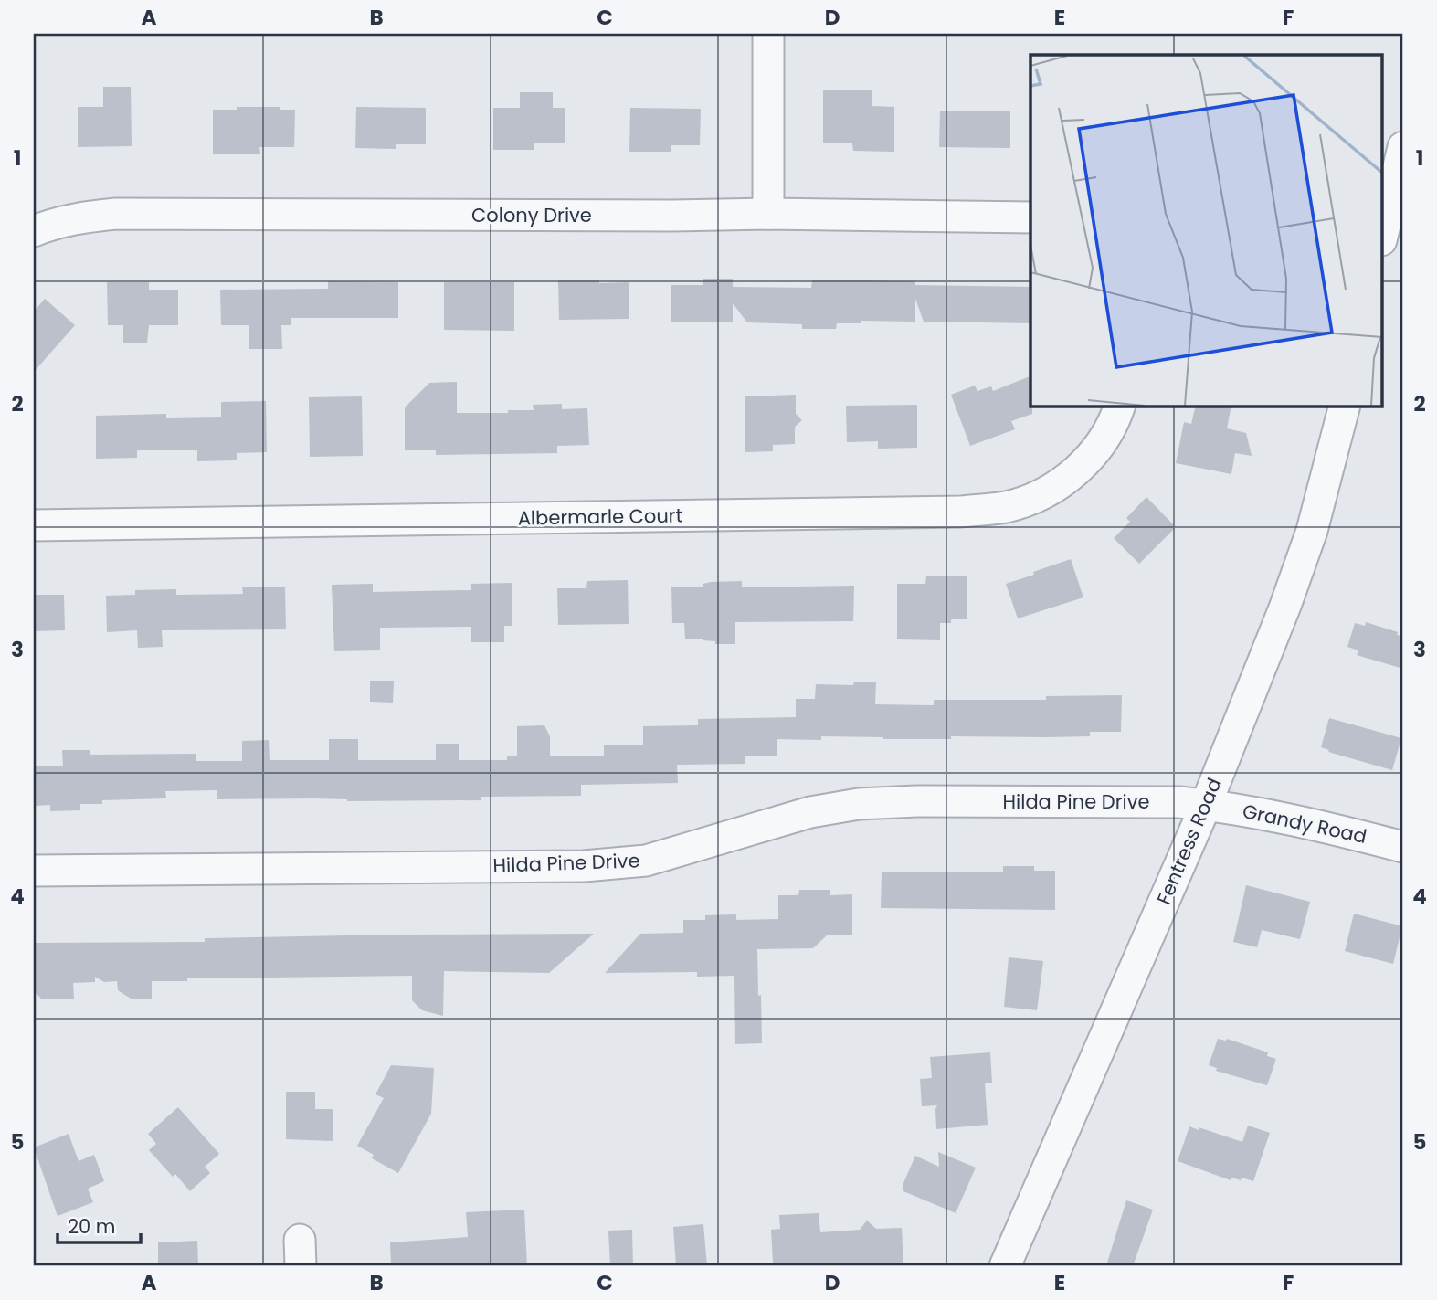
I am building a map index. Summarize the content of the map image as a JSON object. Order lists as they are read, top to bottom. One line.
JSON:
{"streets":{"street":["Colony Drive","Albermarle Court","Hilda Pine Drive","Grandy Road","Fentress Road"]},"crossings":[["Hilda Pine Drive","Grandy Road"],["Hilda Pine Drive","Fentress Road"],["Grandy Road","Fentress Road"]],"scale_bar":"20 m","grid":{"columns":["A","B","C","D","E","F"],"rows":["1","2","3","4","5"]}}
